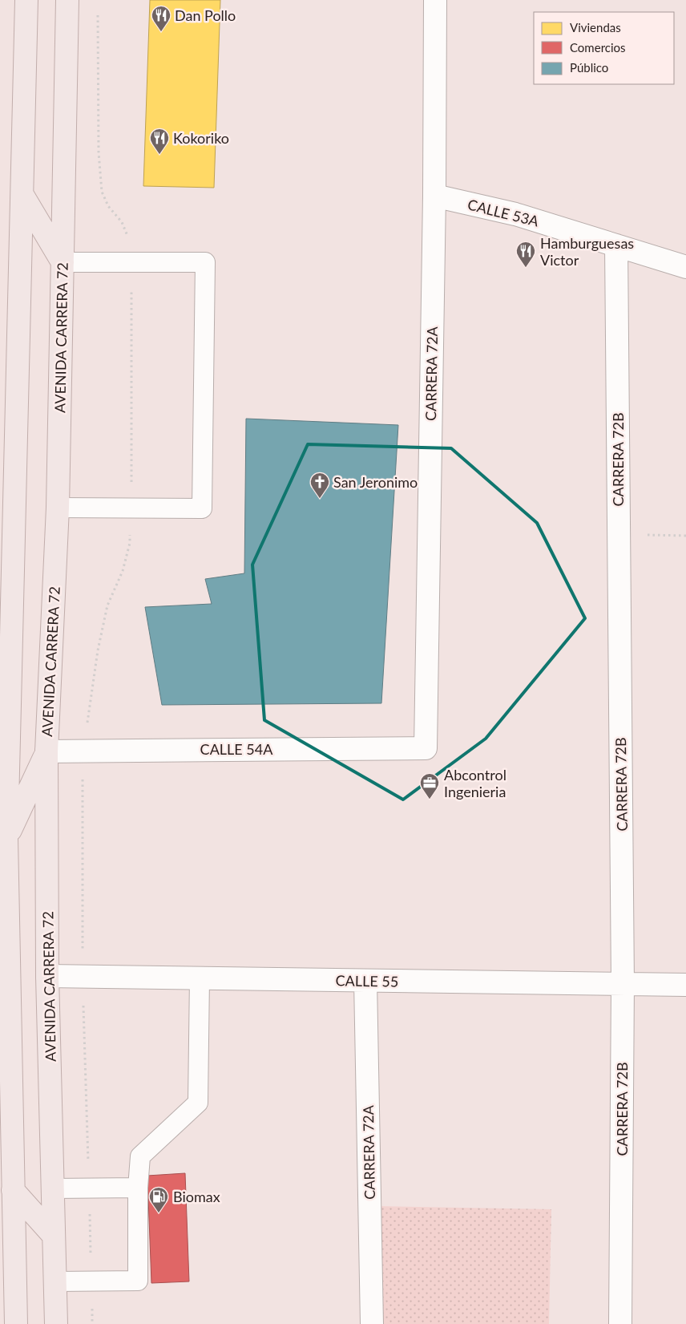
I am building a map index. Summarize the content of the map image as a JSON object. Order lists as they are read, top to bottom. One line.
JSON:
{"streets":{"highway":["AVENIDA CARRERA 72"],"street":["CALLE 53A","CARRERA 72A","CARRERA 72B","CALLE 54A","CALLE 55"]},"crossings":[["CALLE 53A","CARRERA 72A"],["CALLE 53A","CARRERA 72B"],["AVENIDA CARRERA 72","CALLE 54A"],["AVENIDA CARRERA 72","CALLE 55"],["CARRERA 72A","CALLE 54A"],["CARRERA 72A","CALLE 55"],["CARRERA 72B","CALLE 55"]],"places":{"restaurant":["Dan Pollo","Kokoriko","Hamburguesas Victor"],"church":["San Jeronimo"],"office":["Abcontrol Ingenieria"],"fuel station":["Biomax"]},"legend":["Viviendas","Comercios","Público"]}
